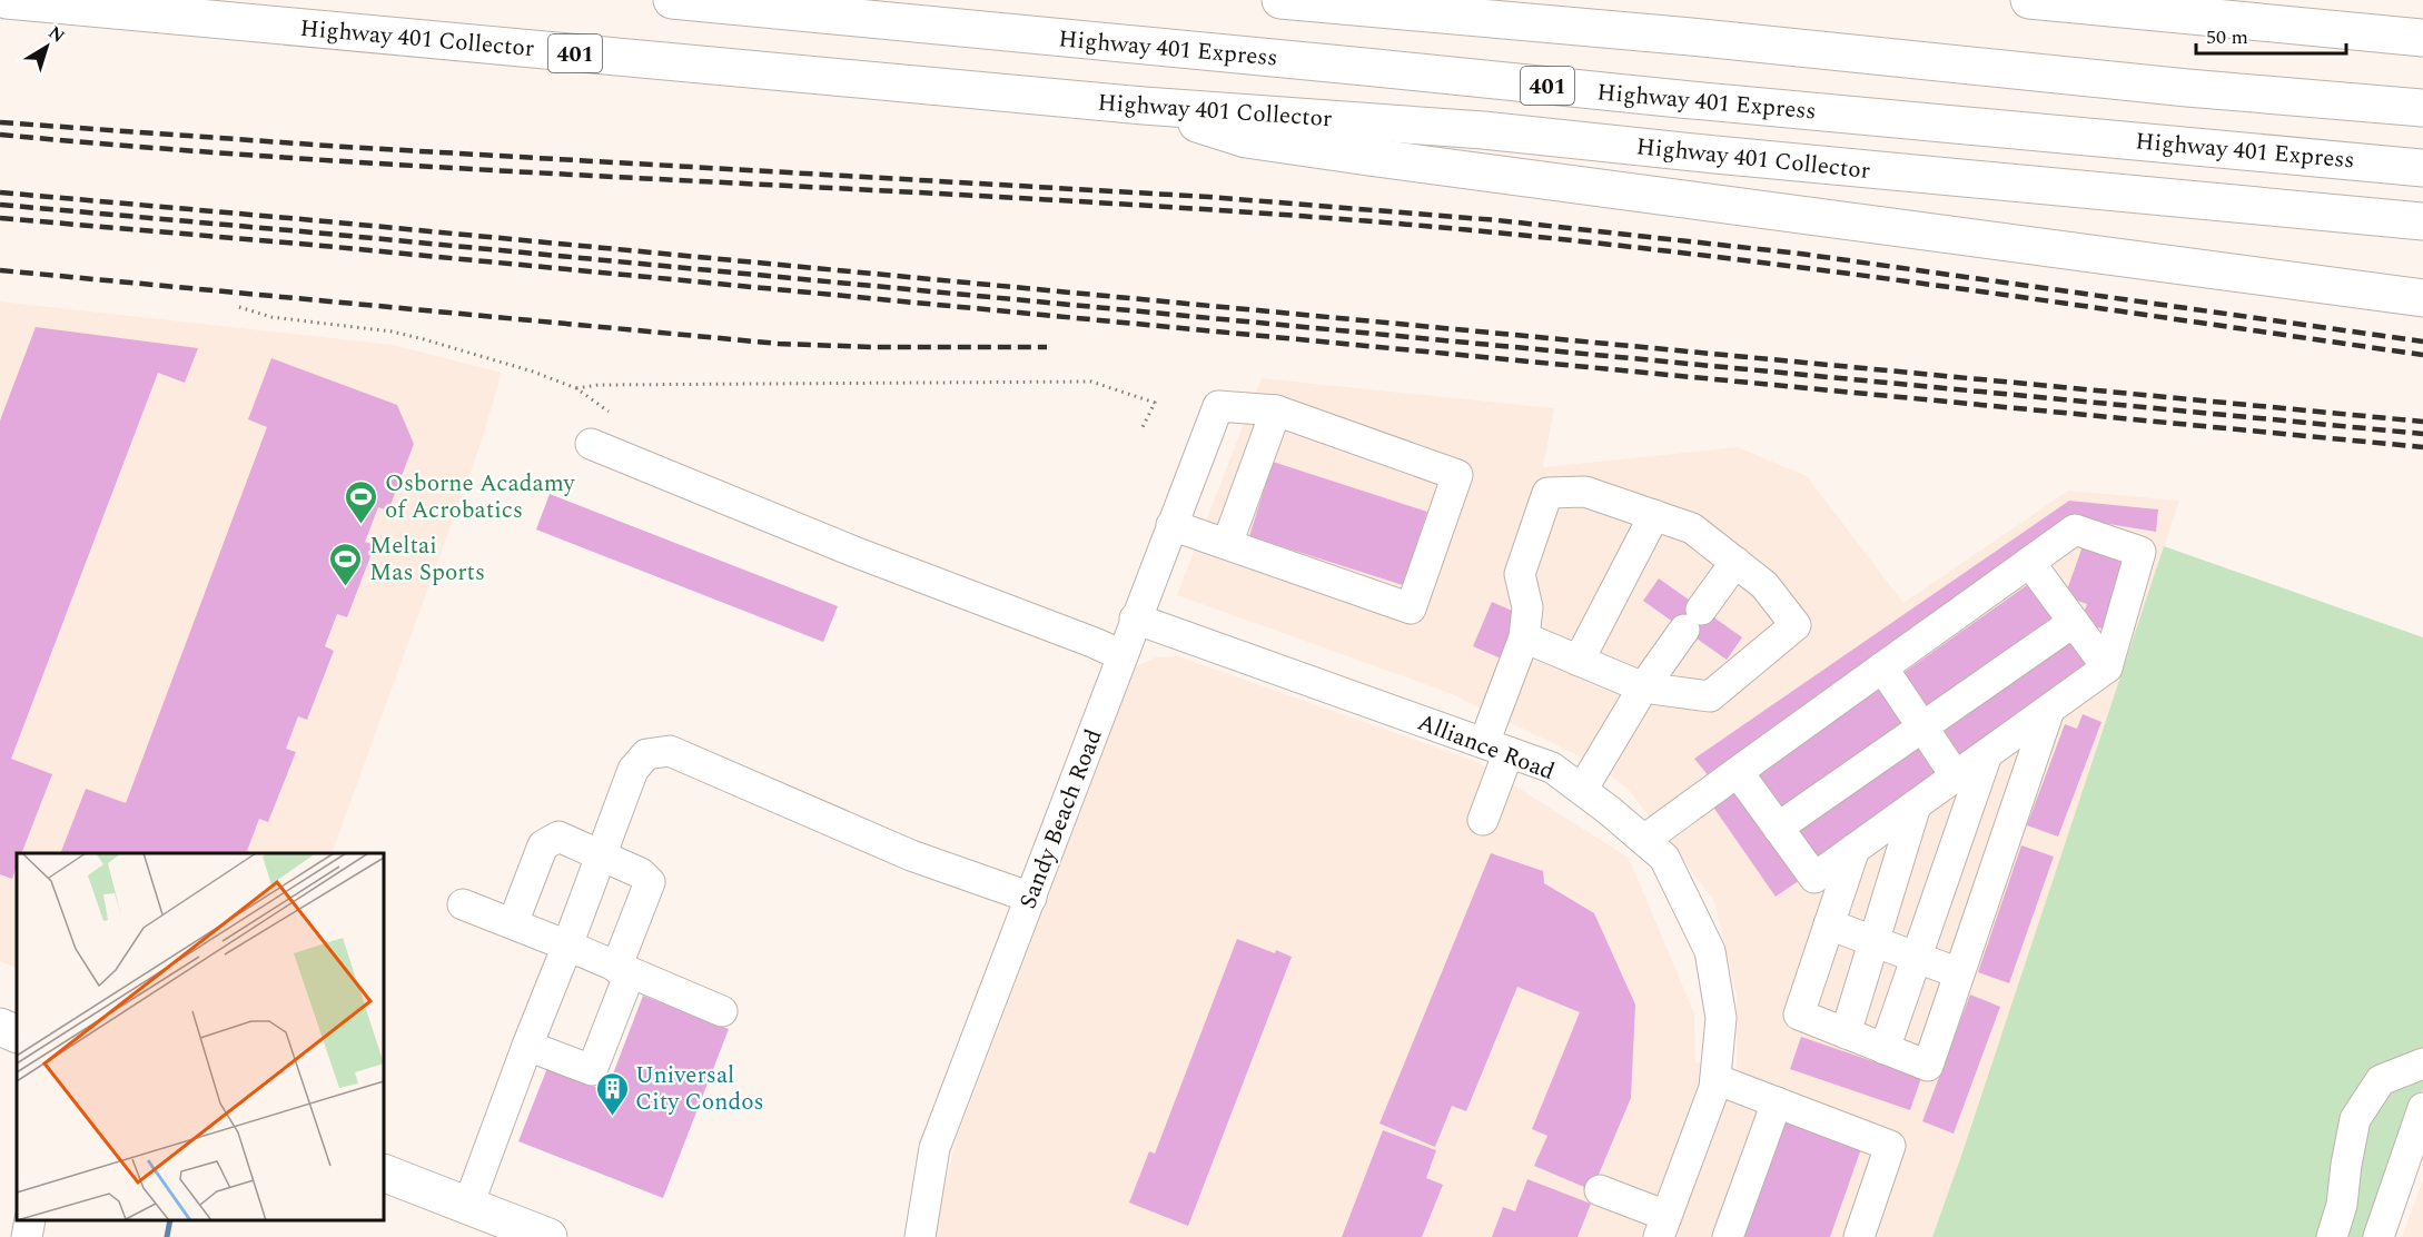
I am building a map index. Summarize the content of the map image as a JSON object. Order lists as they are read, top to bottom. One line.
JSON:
{"streets":{"main road":["Highway 401 Collector","Highway 401 Express","401"],"street":["Alliance Road","Sandy Beach Road"]},"crossings":[["Alliance Road","Sandy Beach Road"]],"places":{"sports":["Osborne Acadamy of Acrobatics","Meltai Mas Sports"],"building":["Universal City Condos"]},"scale_bar":"50 m","north":"top right"}
